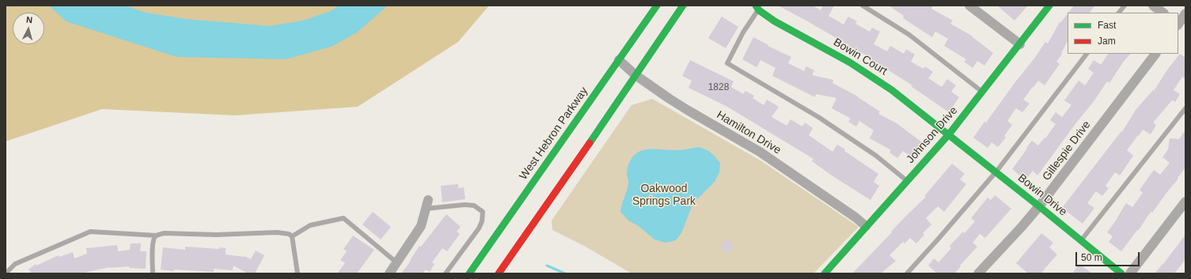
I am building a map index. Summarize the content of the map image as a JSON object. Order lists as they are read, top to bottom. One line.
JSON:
{"streets":{"street":["Bowin Court","Hamilton Drive","West Hebron Parkway","Johnson Drive","Gillespie Drive","Bowin Drive"]},"crossings":[["Bowin Court","Johnson Drive"],["Bowin Court","Bowin Drive"],["Hamilton Drive","West Hebron Parkway"],["Hamilton Drive","Johnson Drive"],["Johnson Drive","Bowin Drive"],["Gillespie Drive","Bowin Drive"]],"parks":["Oakwood Springs Park"],"house_numbers":["1828"],"legend":["Fast","Jam"],"scale_bar":"50 m","north":"top"}
